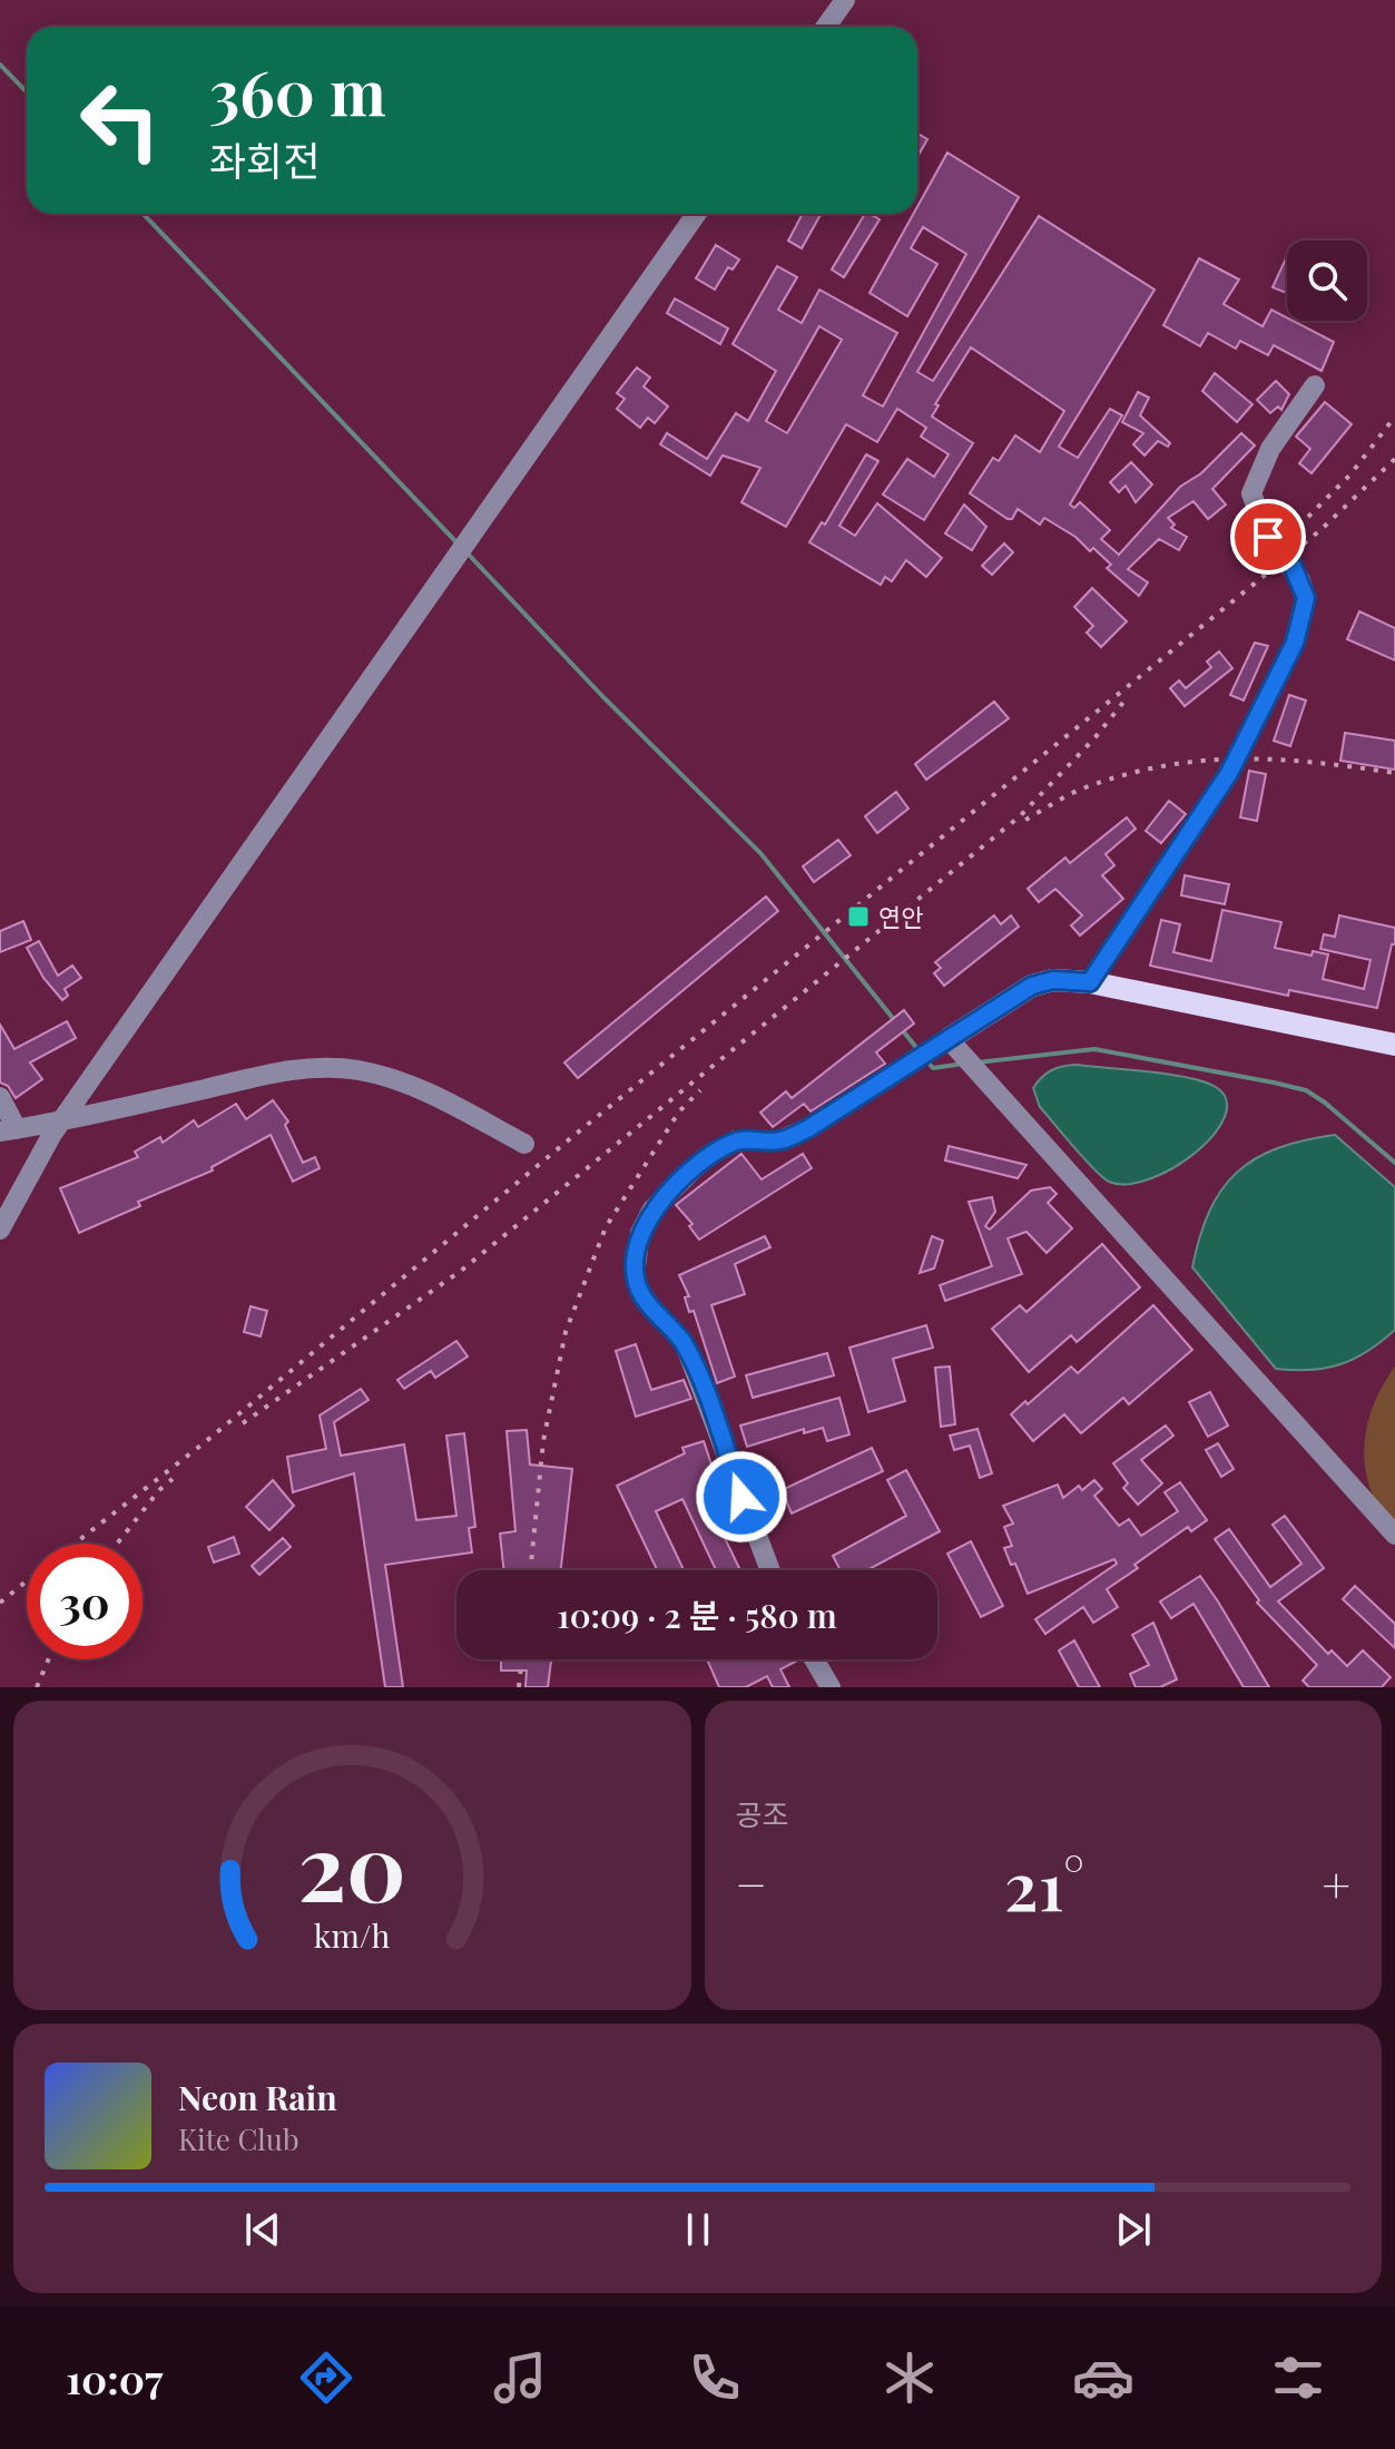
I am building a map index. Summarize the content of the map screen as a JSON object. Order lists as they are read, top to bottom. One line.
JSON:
{"places":{"transit":["연안"]},"page":{"turn":["360 m","좌회전"],"limit":"30","trip":"10:09 · 2 분 · 580 m","tile":"공조","heat":["−","21°","+"],"song":["Neon Rain","Kite Club"],"tabs":"10:07","gauge":["20","km/h"]}}
